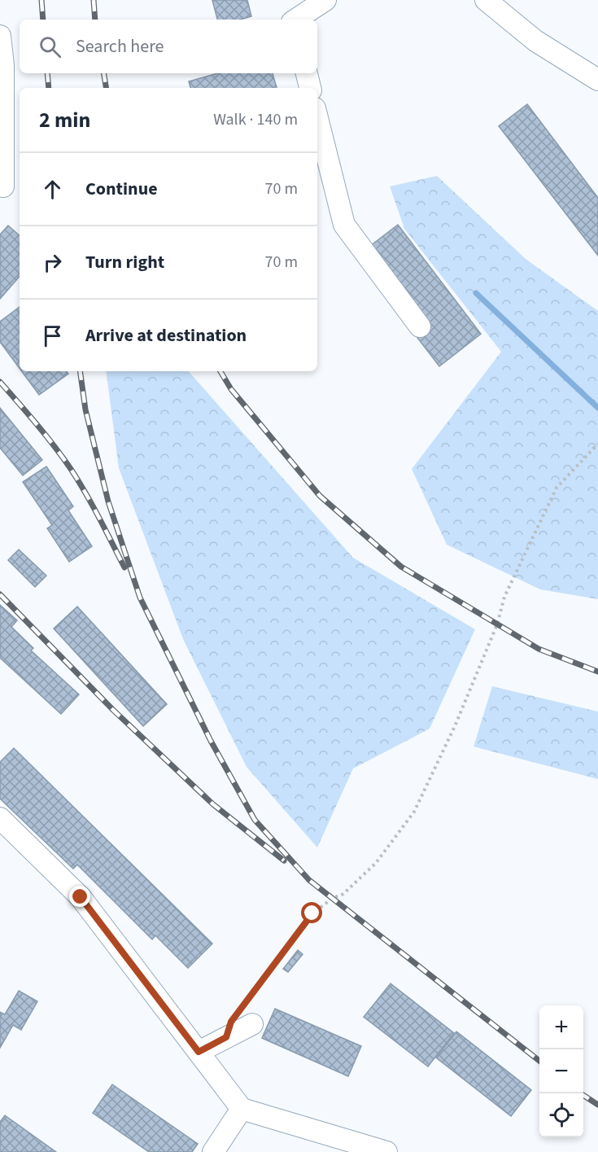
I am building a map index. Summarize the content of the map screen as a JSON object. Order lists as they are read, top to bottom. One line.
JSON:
{"page":{"search":"Search here","heading":["2 min","Walk · 140 m"],"list":[["Continue","70 m"],["Turn right","70 m"],"Arrive at destination"],"map_buttons":["+","−"]}}
